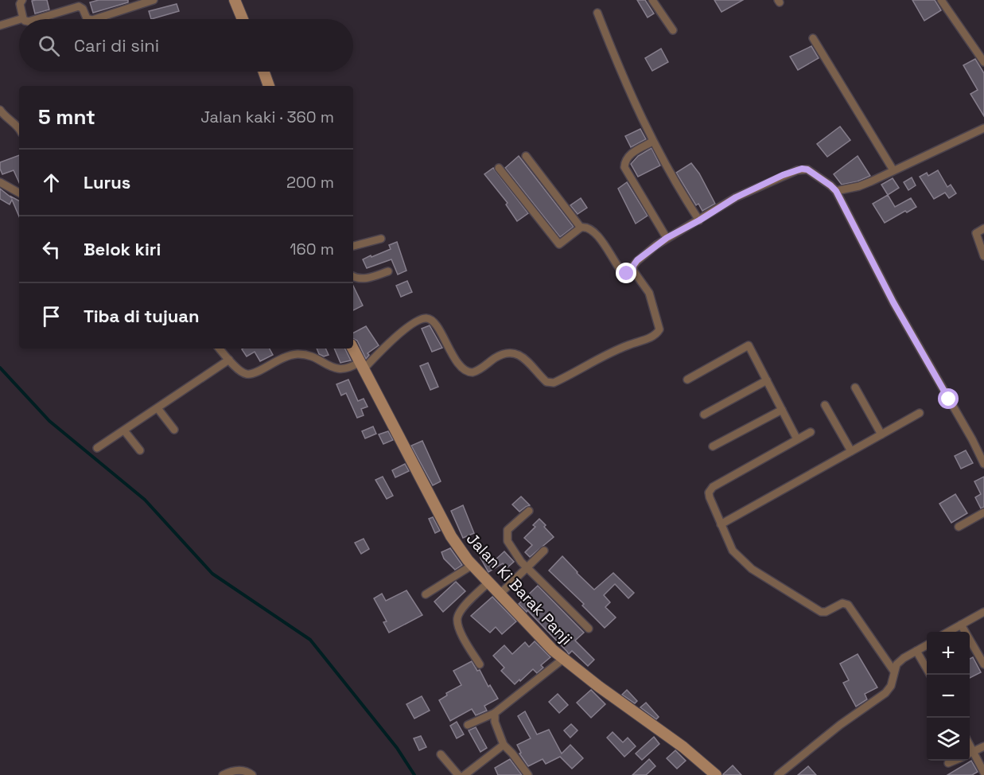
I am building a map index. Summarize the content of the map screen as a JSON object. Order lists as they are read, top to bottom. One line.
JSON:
{"streets":{"street":["Jalan Ki Barak Panji"]},"page":{"search":"Cari di sini","heading":["5 mnt","Jalan kaki · 360 m"],"list":[["Lurus","200 m"],["Belok kiri","160 m"],"Tiba di tujuan"],"map_buttons":["+","−"]}}
